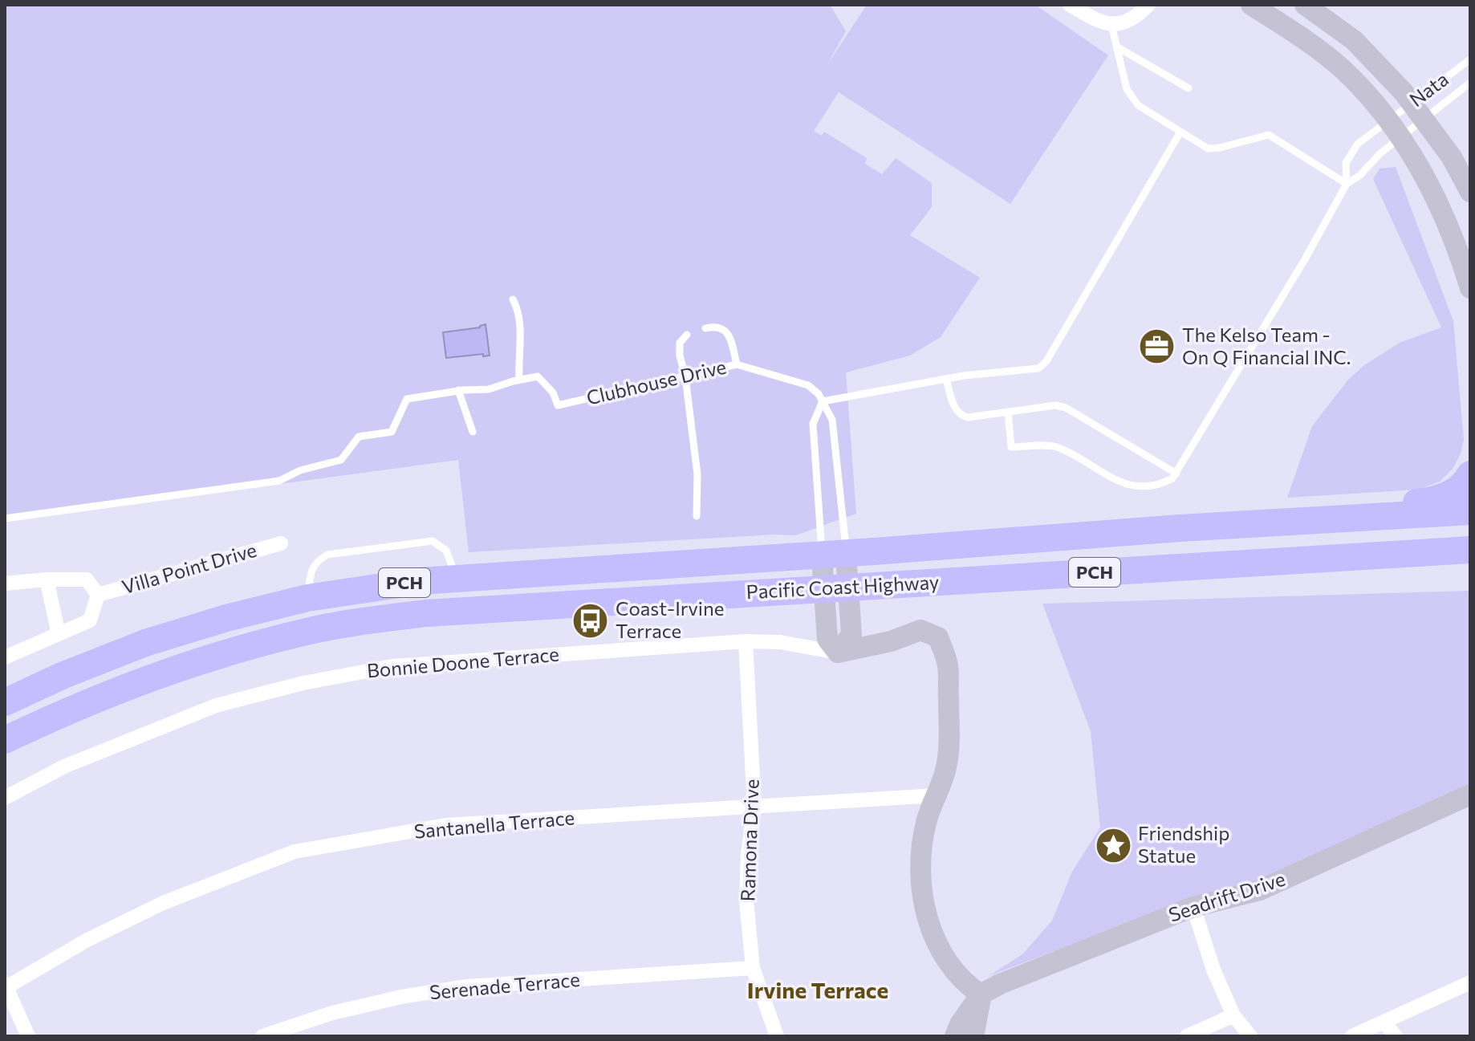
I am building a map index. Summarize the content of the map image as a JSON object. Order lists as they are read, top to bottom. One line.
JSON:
{"streets":{"highway":["PCH","Pacific Coast Highway"],"street":["Villa Point Drive","Bonnie Doone Terrace","Santanella Terrace","Ramona Drive","Seadrift Drive","Serenade Terrace"],"lane":["Nata","Clubhouse Drive"]},"crossings":[["Bonnie Doone Terrace","Santanella Terrace"],["Bonnie Doone Terrace","Ramona Drive"],["Santanella Terrace","Ramona Drive"],["Ramona Drive","Serenade Terrace"]],"districts":["Irvine Terrace"],"places":{"office":["The Kelso Team - On Q Financial INC."],"bus stop":["Coast-Irvine Terrace"],"place":["Friendship Statue"]}}
